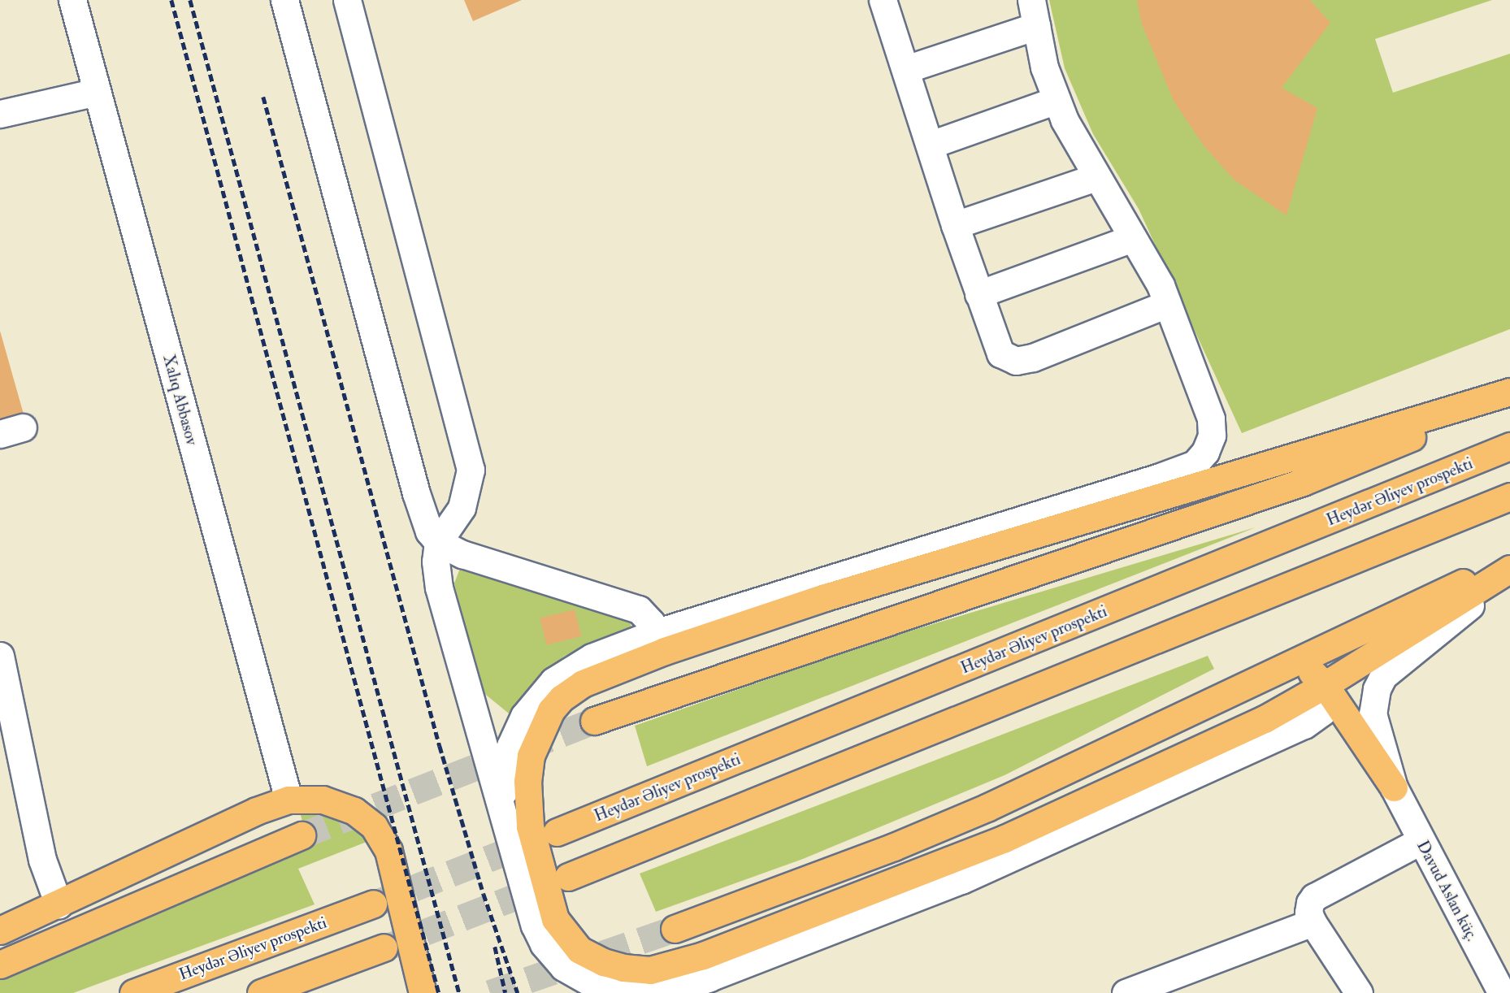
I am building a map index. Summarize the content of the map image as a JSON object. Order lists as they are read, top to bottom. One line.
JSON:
{"streets":{"main road":["Heydər Əliyev prospekti"],"street":["Xalıq Abbasov","Davud Aslan küç."]}}
